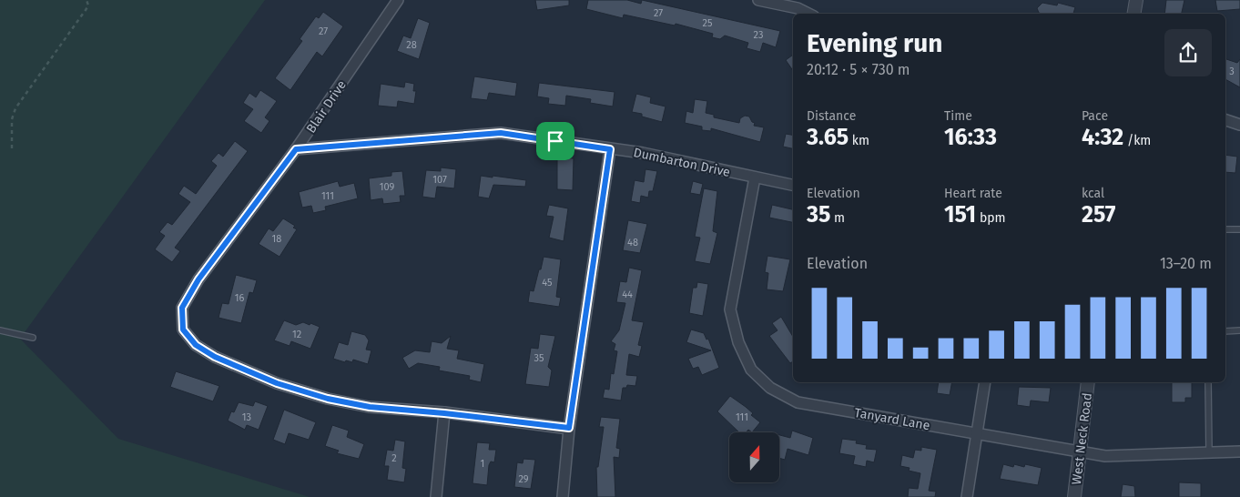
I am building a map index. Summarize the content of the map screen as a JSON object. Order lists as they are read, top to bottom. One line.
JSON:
{"streets":{"street":["Blair Drive","Dumbarton Drive","Tanyard Lane","West Neck Road"]},"crossings":[["Blair Drive","Dumbarton Drive"],["Dumbarton Drive","Tanyard Lane"],["Tanyard Lane","West Neck Road"]],"house_numbers":["27","25","27","23","28","3","107","109","111","18","48","45","44","16","12","35","13","111","2","1","29"],"north":"top","page":{"heading":["Evening run","20:12 · 5 × 730 m"],"stats":[["Distance","3.65 km"],["Time","16:33"],["Pace","4:32 /km"],["Elevation","35 m"],["Heart rate","151 bpm"],["kcal","257"]],"chart":["Elevation","13–20 m"]}}
